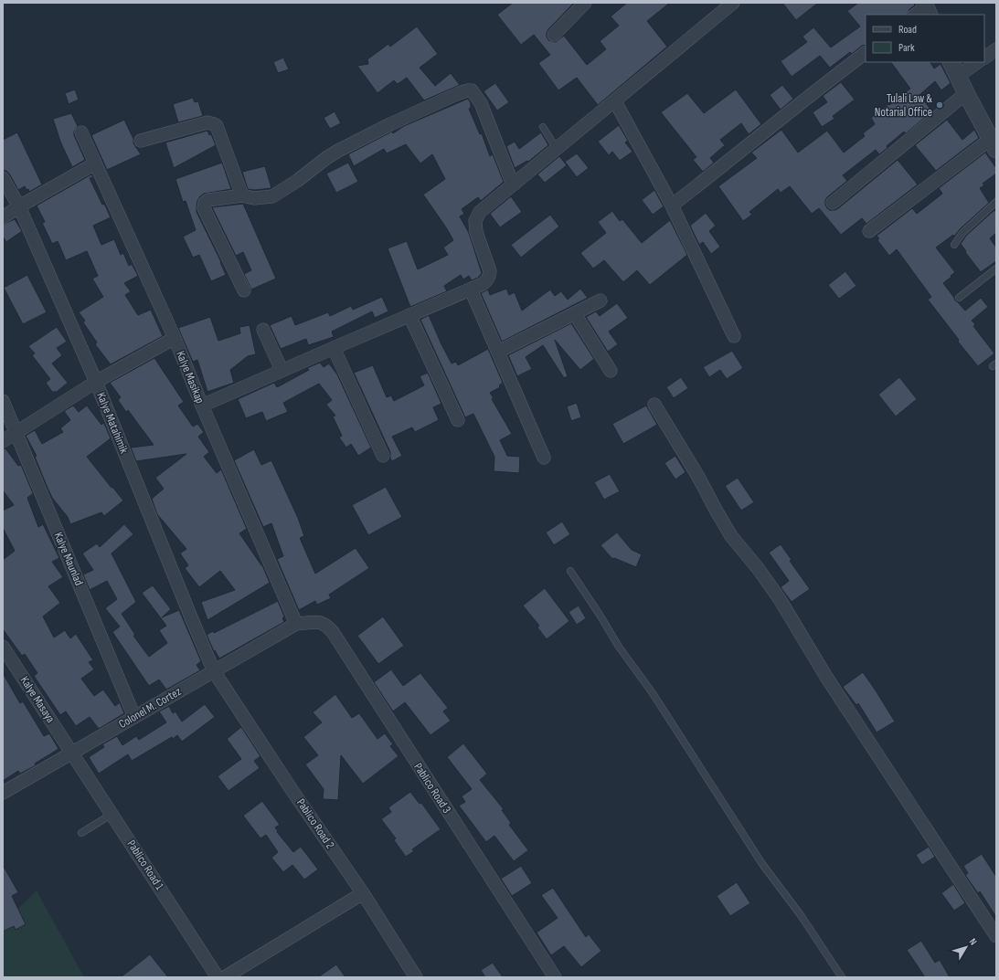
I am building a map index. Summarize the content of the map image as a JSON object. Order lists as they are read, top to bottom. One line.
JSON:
{"streets":{"street":["Kalye Masikap","Kalye Matahimik","Kalye Maunlad","Kalye Masaya","Colonel M. Cortez","Pablico Road 3","Pablico Road 2","Pablico Road 1"]},"crossings":[["Kalye Masikap","Colonel M. Cortez"],["Kalye Masikap","Pablico Road 3"],["Kalye Matahimik","Colonel M. Cortez"],["Kalye Matahimik","Pablico Road 2"],["Kalye Maunlad","Colonel M. Cortez"],["Kalye Masaya","Colonel M. Cortez"],["Kalye Masaya","Pablico Road 1"],["Colonel M. Cortez","Pablico Road 3"],["Colonel M. Cortez","Pablico Road 2"],["Colonel M. Cortez","Pablico Road 1"]],"places":["Tulali Law & Notarial Office"],"legend":["Road","Park"],"north":"top right"}
